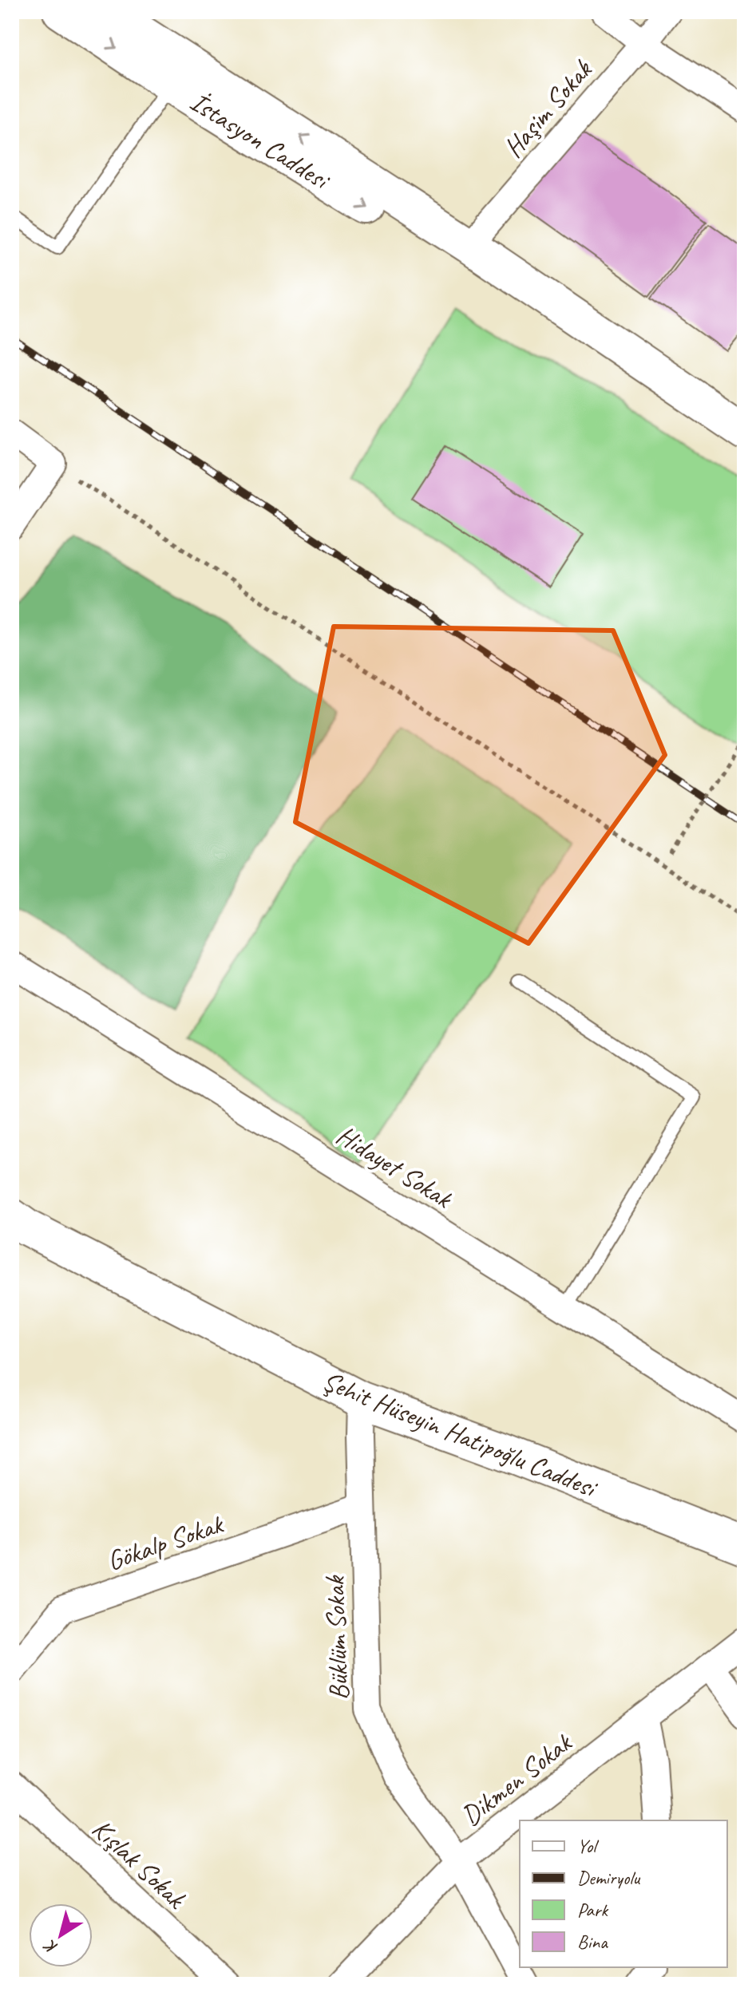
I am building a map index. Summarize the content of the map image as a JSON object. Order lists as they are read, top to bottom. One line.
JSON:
{"streets":{"street":["Haşim Sokak","İstasyon Caddesi","Hidayet Sokak","Şehit Hüseyin Hatipoğlu Caddesi","Gökalp Sokak","Büklüm Sokak","Dikmen Sokak","Kışlak Sokak"]},"crossings":[["Haşim Sokak","İstasyon Caddesi"],["Şehit Hüseyin Hatipoğlu Caddesi","Büklüm Sokak"],["Gökalp Sokak","Büklüm Sokak"],["Büklüm Sokak","Dikmen Sokak"]],"legend":["Yol","Demiryolu","Park","Bina"],"north":"bottom left"}
